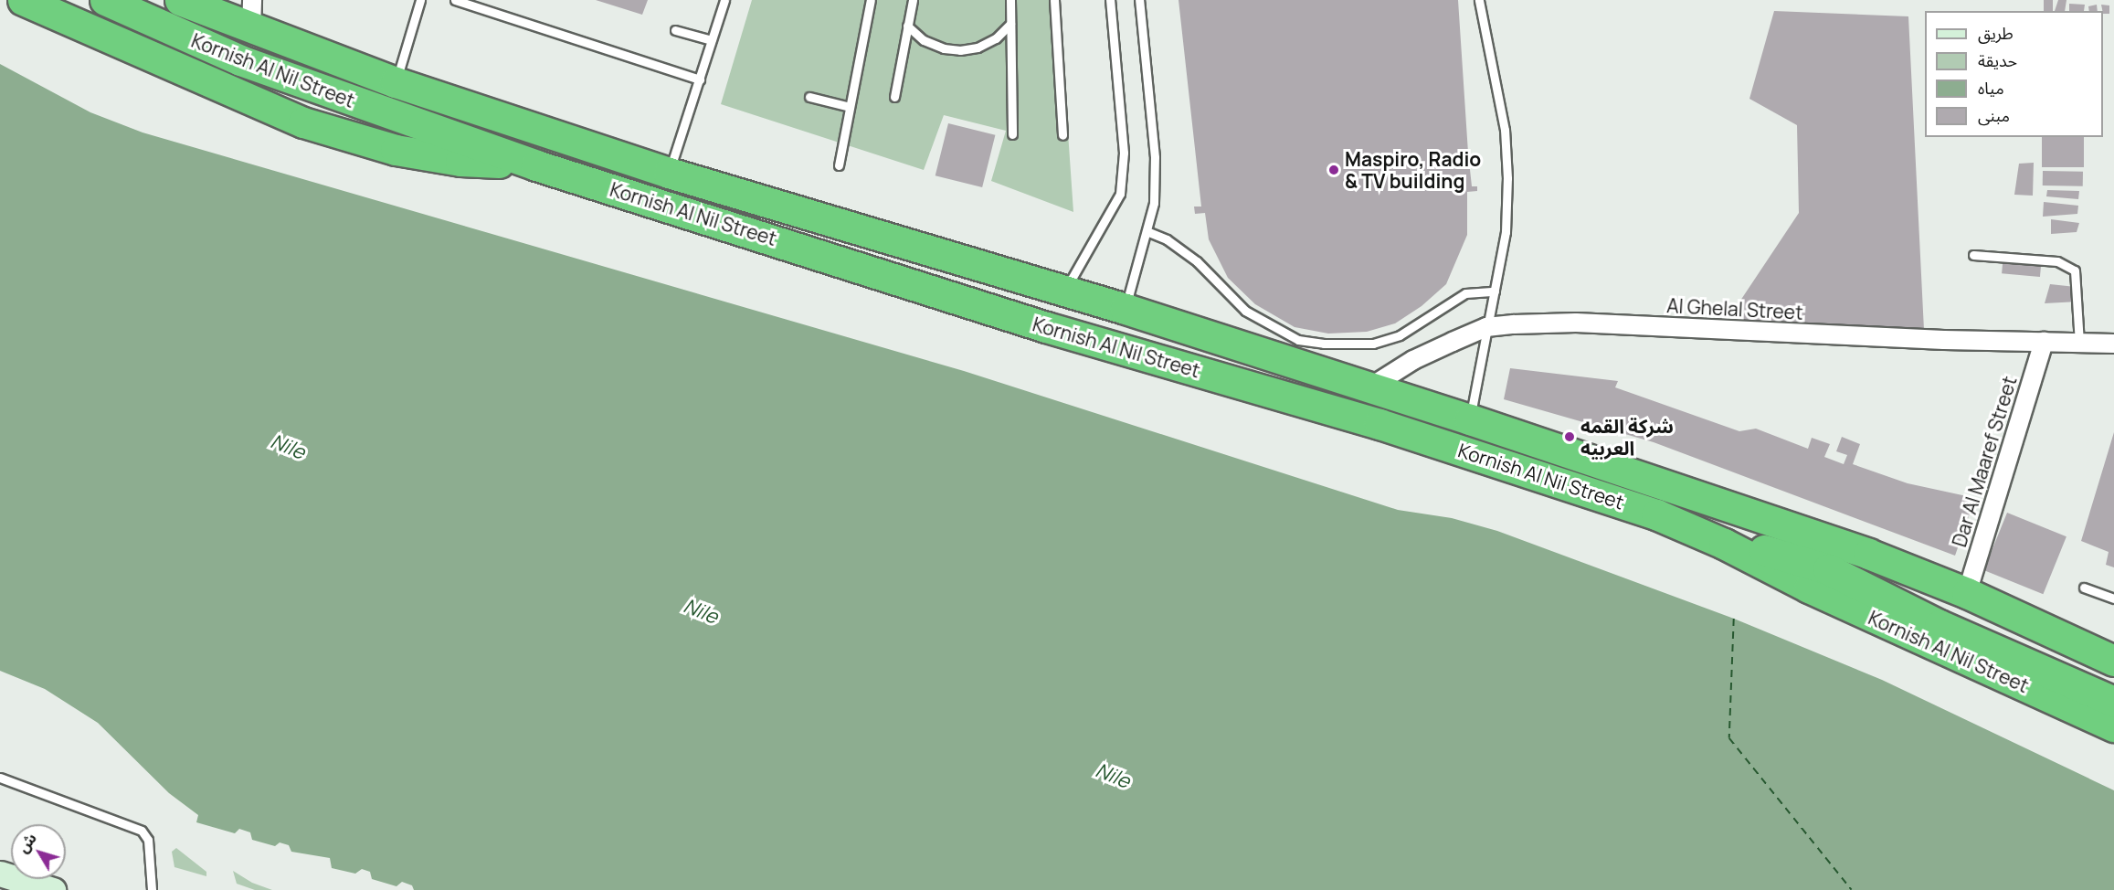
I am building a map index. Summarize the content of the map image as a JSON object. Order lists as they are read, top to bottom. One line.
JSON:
{"streets":{"highway":["Kornish Al Nil Street"],"street":["Al Ghelal Street","Dar Al Maaref Street"]},"crossings":[["Kornish Al Nil Street","Al Ghelal Street"],["Kornish Al Nil Street","Dar Al Maaref Street"],["Al Ghelal Street","Dar Al Maaref Street"]],"water":["Nile"],"places":["Maspiro, Radio & TV building","شركة القمه العربيه"],"legend":["طريق","حديقة","مياه","مبنى"],"north":"top left"}
